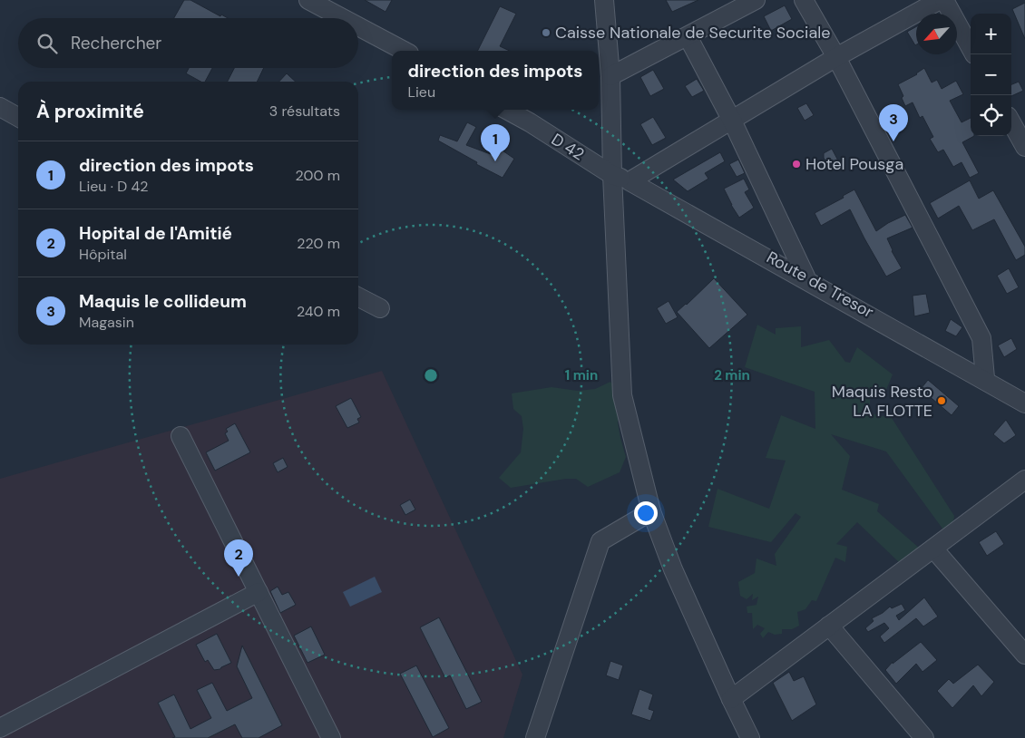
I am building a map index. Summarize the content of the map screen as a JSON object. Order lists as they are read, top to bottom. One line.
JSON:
{"streets":{"street":["D 42","Route de Tresor"]},"crossings":[["D 42","Route de Tresor"]],"places":["Caisse Nationale de Securite Sociale","Hotel Pousga","Maquis Resto LA FLOTTE"],"north":"bottom left","page":{"map_buttons":["+","−"],"search":"Rechercher","popup":["direction des impots","Lieu"],"heading":["À proximité","3 résultats"],"pins":["3","1","2"],"list":[{"mark":"1","name":"direction des impots","note":"Lieu · D 42","value":"200 m"},{"mark":"2","name":"Hopital de l'Amitié","note":"Hôpital","value":"220 m"},{"mark":"3","name":"Maquis le collideum","note":"Magasin","value":"240 m"}]},"rings":["1 min","2 min"]}
